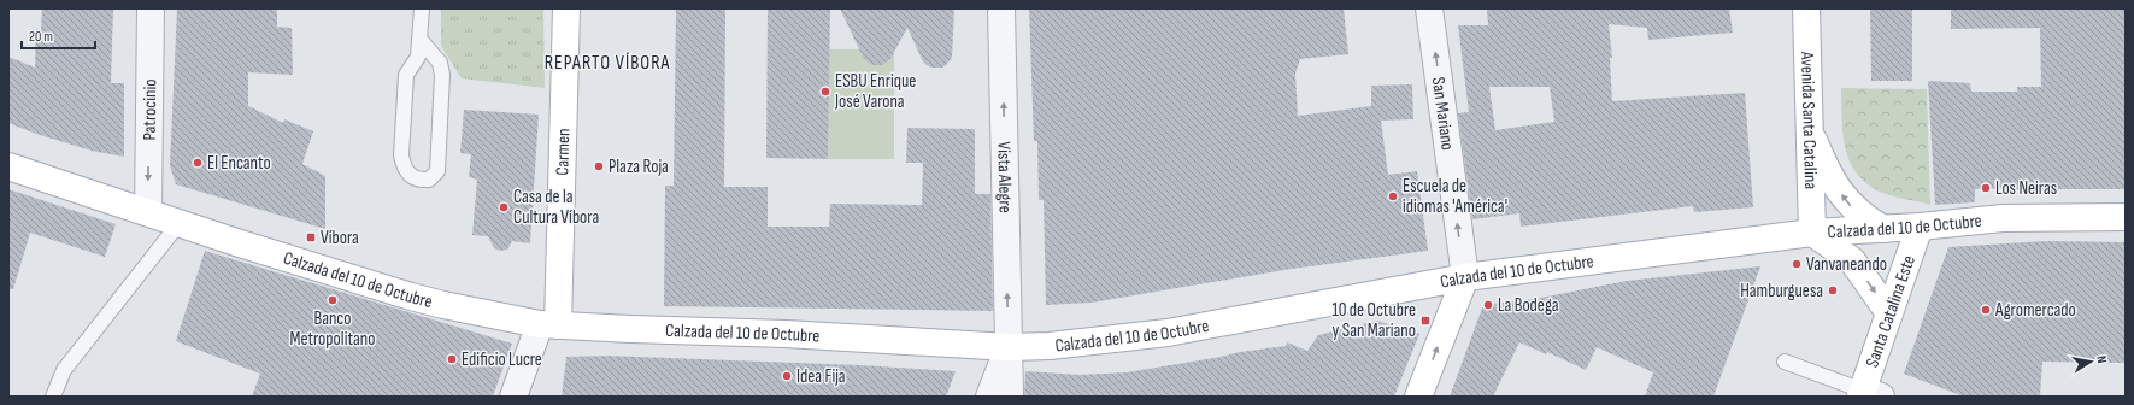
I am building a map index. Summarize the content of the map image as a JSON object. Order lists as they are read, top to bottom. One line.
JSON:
{"streets":{"main road":["Avenida Santa Catalina","Carmen","Calzada del 10 de Octubre","Santa Catalina Este"],"street":["Patrocinio","San Mariano","Vista Alegre"]},"crossings":[["Patrocinio","Calzada del 10 de Octubre"],["San Mariano","Calzada del 10 de Octubre"],["Avenida Santa Catalina","Calzada del 10 de Octubre"],["Carmen","Calzada del 10 de Octubre"],["Vista Alegre","Calzada del 10 de Octubre"],["Calzada del 10 de Octubre","Santa Catalina Este"]],"one_way":["Patrocinio","San Mariano","Vista Alegre"],"districts":["REPARTO VÍBORA"],"places":{"other":["ESBU Enrique José Varona","El Encanto","Plaza Roja","Los Neiras","Escuela de idiomas 'América'","Casa de la Cultura Víbora","Vanvaneando","Hamburguesa","Banco Metropolitano","La Bodega","Agromercado","Edificio Lucre","Idea Fija"],"transit":["Víbora","10 de Octubre y San Mariano"]},"scale_bar":"20 m","north":"right"}
